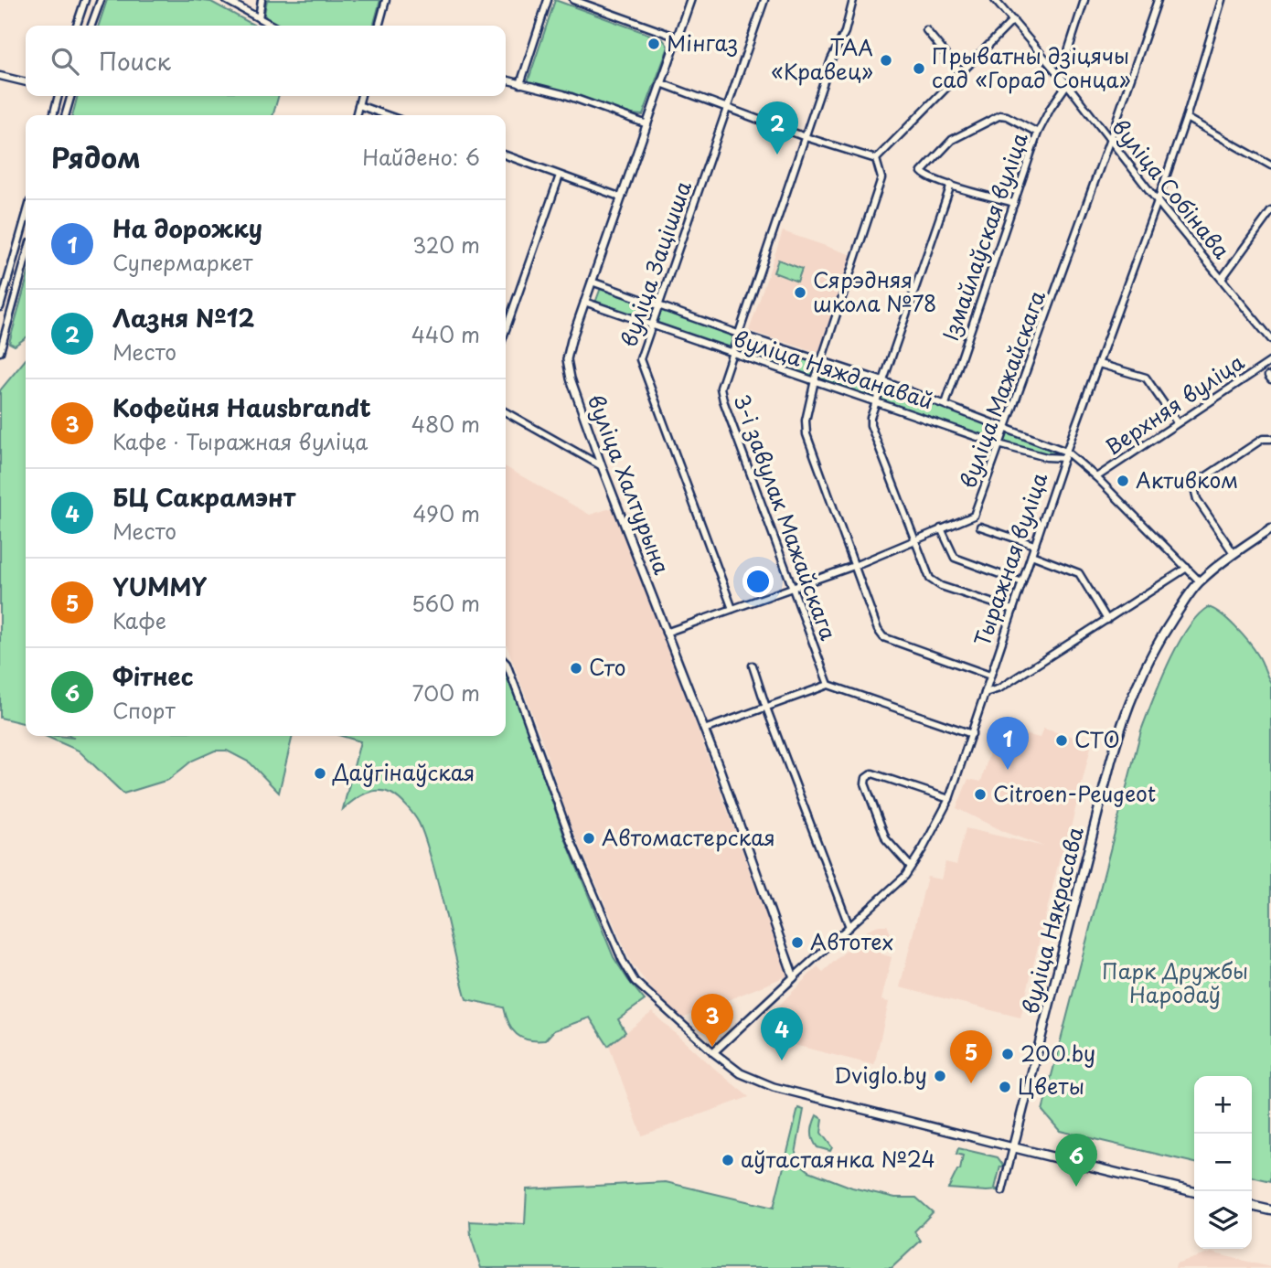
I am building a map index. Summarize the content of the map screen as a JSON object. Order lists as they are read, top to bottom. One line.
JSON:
{"streets":{"main road":["вуліца Някрасава"],"street":["вуліца Собінава","Ізмайлаўская вуліца","вуліца Зацішша","вуліца Няжданавай","вуліца Мажайскага","Верхняя вуліца","вуліца Халтурына","3-і завулак Мажайскага","Тыражная вуліца"]},"crossings":[["вуліца Собінава","Ізмайлаўская вуліца"],["вуліца Собінава","вуліца Мажайскага"],["вуліца Собінава","Тыражная вуліца"],["Ізмайлаўская вуліца","вуліца Няжданавай"],["вуліца Зацішша","вуліца Няжданавай"],["вуліца Зацішша","вуліца Мажайскага"],["вуліца Няжданавай","вуліца Мажайскага"],["вуліца Няжданавай","Верхняя вуліца"],["вуліца Няжданавай","вуліца Халтурына"],["вуліца Няжданавай","3-і завулак Мажайскага"],["вуліца Няжданавай","Тыражная вуліца"],["вуліца Няжданавай","вуліца Някрасава"],["вуліца Мажайскага","вуліца Халтурына"],["вуліца Мажайскага","3-і завулак Мажайскага"],["вуліца Халтурына","Тыражная вуліца"]],"parks":["Парк Дружбы Народаў"],"places":["Мінгаз","ТАА «Кравец»","Прыватны дзіцячы сад «Горад Сонца»","Сярэдняя школа №78","Активком","Сто","СТО","Даўгінаўская","Citroen-Peugeot","Автомастерская","Автотех","200.by","Dviglo.by","Цветы","аўтастаянка №24"],"page":{"search":"Поиск","pins":["2","1","3","4","5","6"],"heading":["Рядом","Найдено: 6"],"list":[{"mark":"1","name":"На дорожку","note":"Супермаркет","value":"320 m"},{"mark":"2","name":"Лазня №12","note":"Место","value":"440 m"},{"mark":"3","name":"Кофейня Hausbrandt","note":"Кафе · Тыражная вуліца","value":"480 m"},{"mark":"4","name":"БЦ Сакрамэнт","note":"Место","value":"490 m"},{"mark":"5","name":"YUMMY","note":"Кафе","value":"560 m"},{"mark":"6","name":"Фітнес","note":"Спорт","value":"700 m"}],"map_buttons":["+","−"]}}
